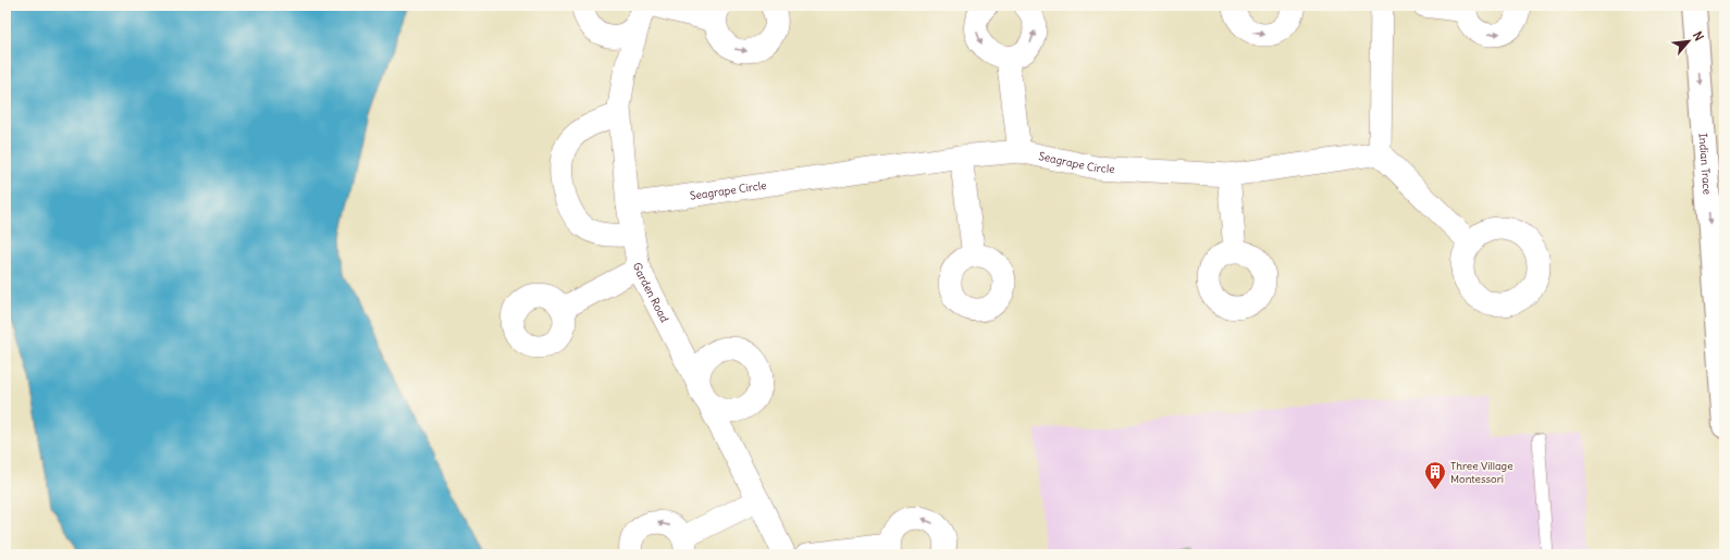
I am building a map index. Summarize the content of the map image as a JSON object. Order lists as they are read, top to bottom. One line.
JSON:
{"streets":{"main road":["Indian Trace"],"street":["Seagrape Circle","Garden Road"]},"crossings":[["Seagrape Circle","Garden Road"]],"one_way":["Indian Trace"],"places":{"building":["Three Village Montessori"]},"north":"top right"}
